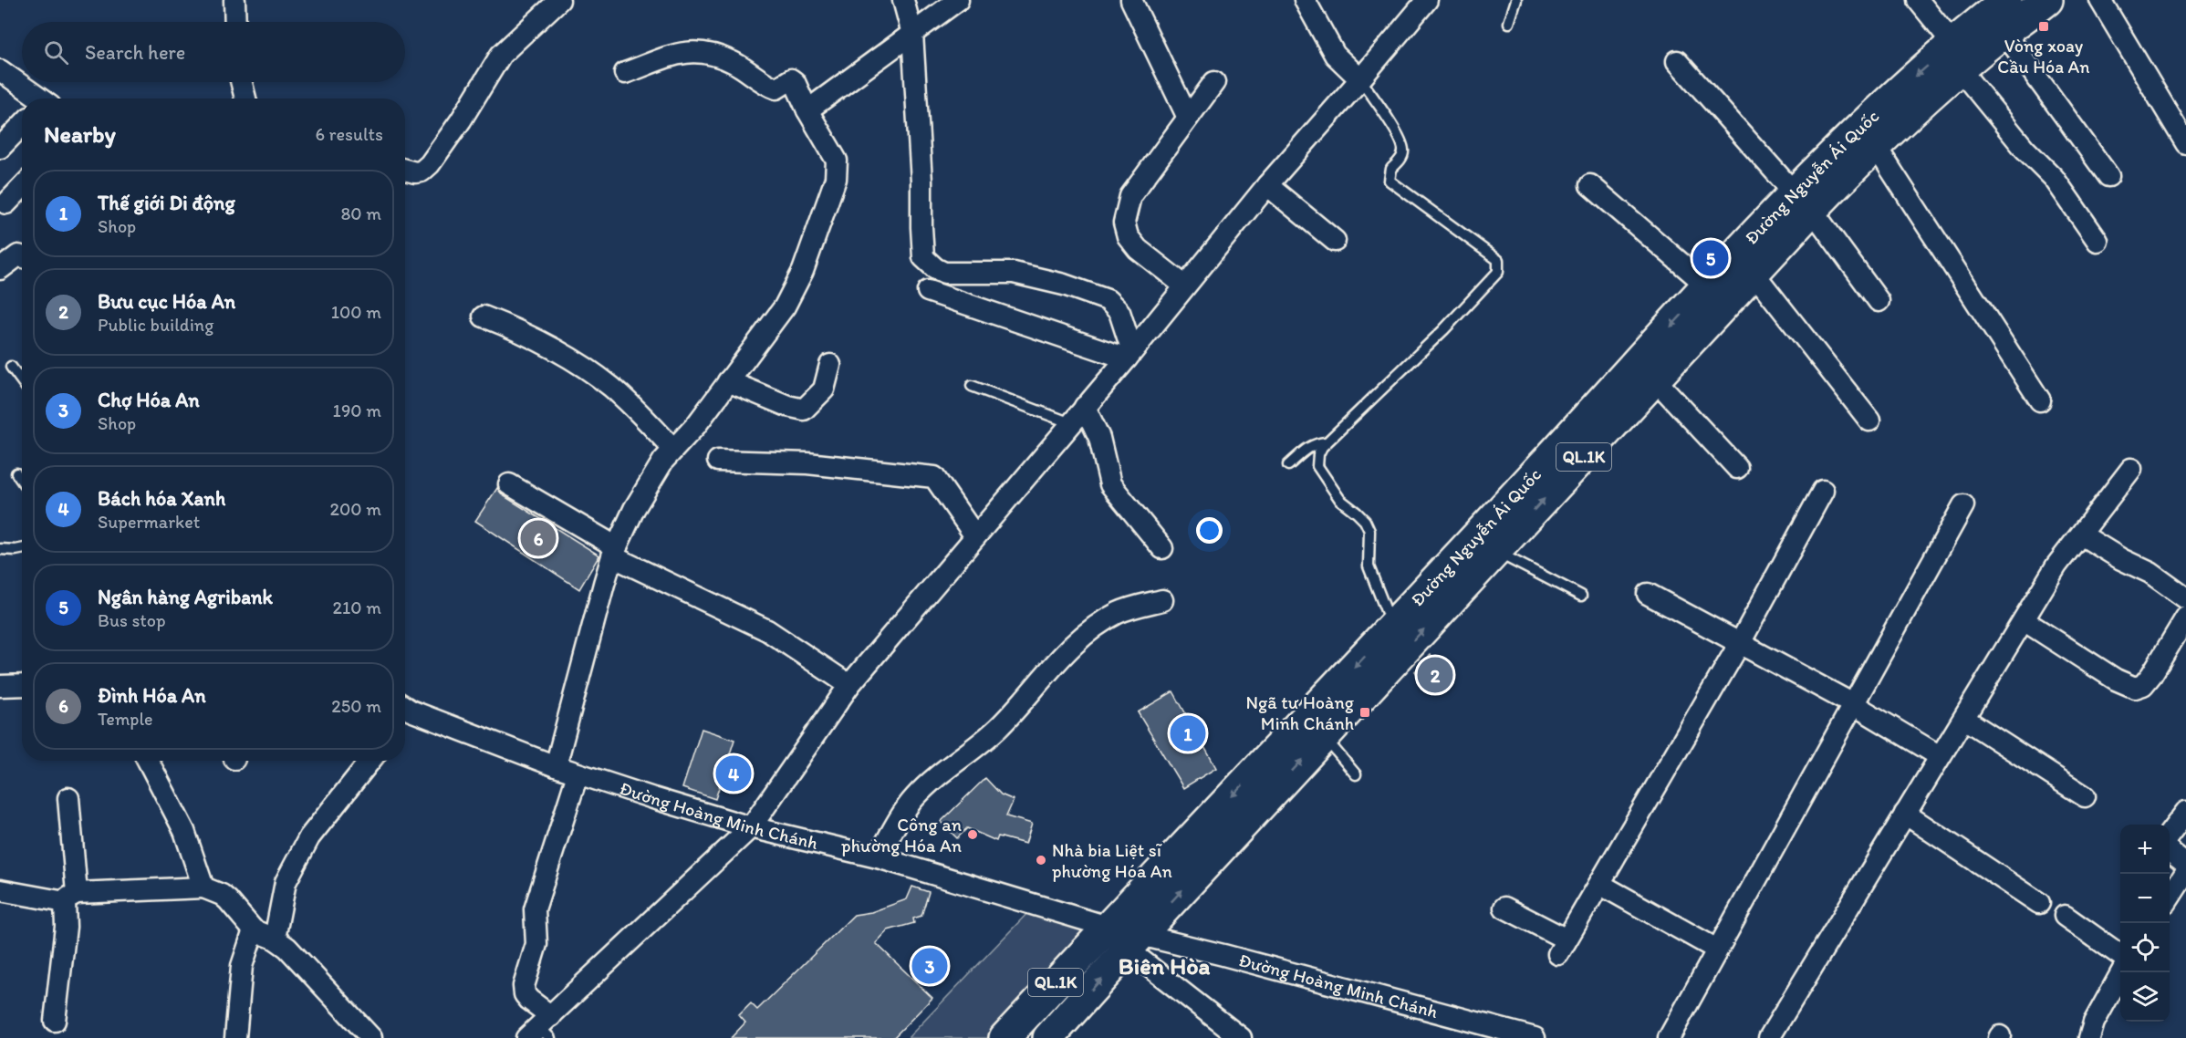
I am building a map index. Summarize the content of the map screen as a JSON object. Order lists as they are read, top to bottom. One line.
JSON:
{"streets":{"main road":["Đường Nguyễn Ái Quốc","QL.1K"],"street":["Đường Hoàng Minh Chánh"]},"crossings":[["Đường Nguyễn Ái Quốc","QL.1K"],["Đường Nguyễn Ái Quốc","Đường Hoàng Minh Chánh"],["QL.1K","Đường Hoàng Minh Chánh"]],"districts":["Biên Hòa"],"places":{"transit":["Vòng xoay Cầu Hóa An","Ngã tư Hoàng Minh Chánh"],"other":["Công an phường Hóa An","Nhà bia Liệt sĩ phường Hóa An"]},"page":{"search":"Search here","heading":["Nearby","6 results"],"list":[{"mark":"1","name":"Thế giới Di động","note":"Shop","value":"80 m"},{"mark":"2","name":"Bưu cục Hóa An","note":"Public building","value":"100 m"},{"mark":"3","name":"Chợ Hóa An","note":"Shop","value":"190 m"},{"mark":"4","name":"Bách hóa Xanh","note":"Supermarket","value":"200 m"},{"mark":"5","name":"Ngân hàng Agribank","note":"Bus stop","value":"210 m"},{"mark":"6","name":"Đình Hóa An","note":"Temple","value":"250 m"}],"pins":["5","6","2","1","4","3"],"map_buttons":["+","−"]}}
